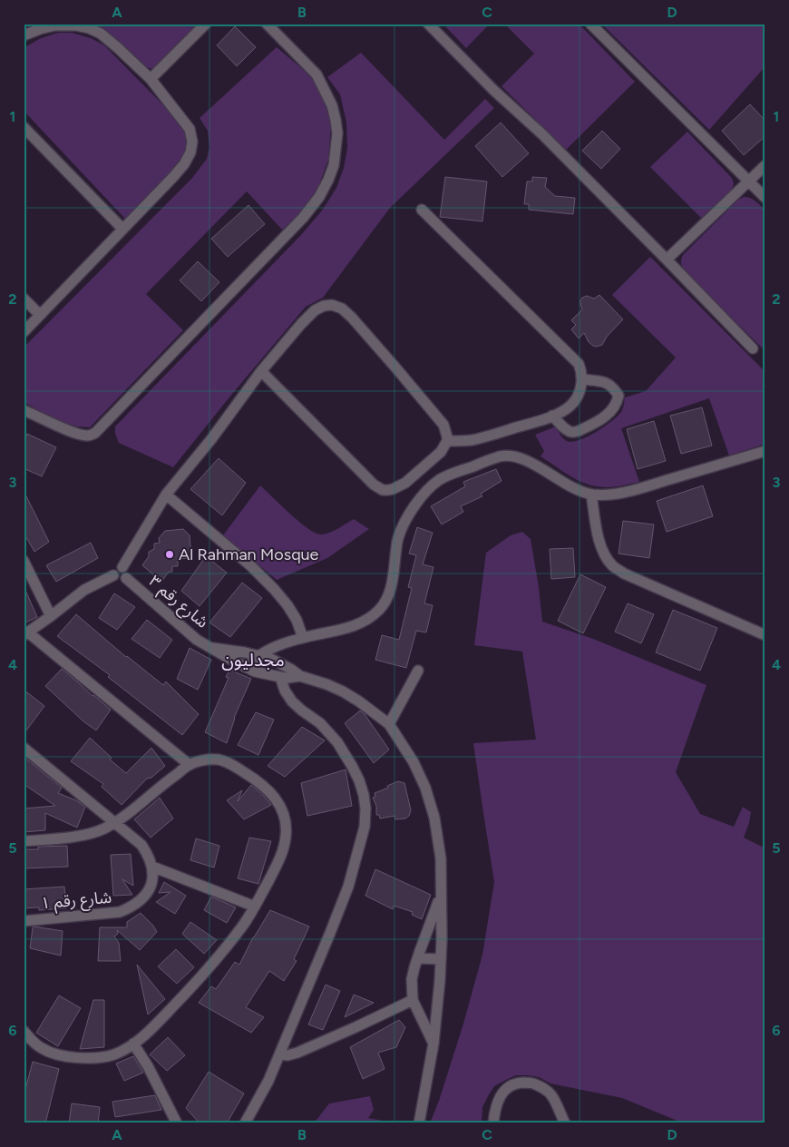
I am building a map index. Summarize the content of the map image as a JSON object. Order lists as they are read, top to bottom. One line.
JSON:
{"streets":{"street":["شارع رقم ٣","شارع رقم ١"]},"districts":["مجدليون"],"places":["Al Rahman Mosque"],"grid":{"columns":["A","B","C","D"],"rows":["1","2","3","4","5","6"]}}
